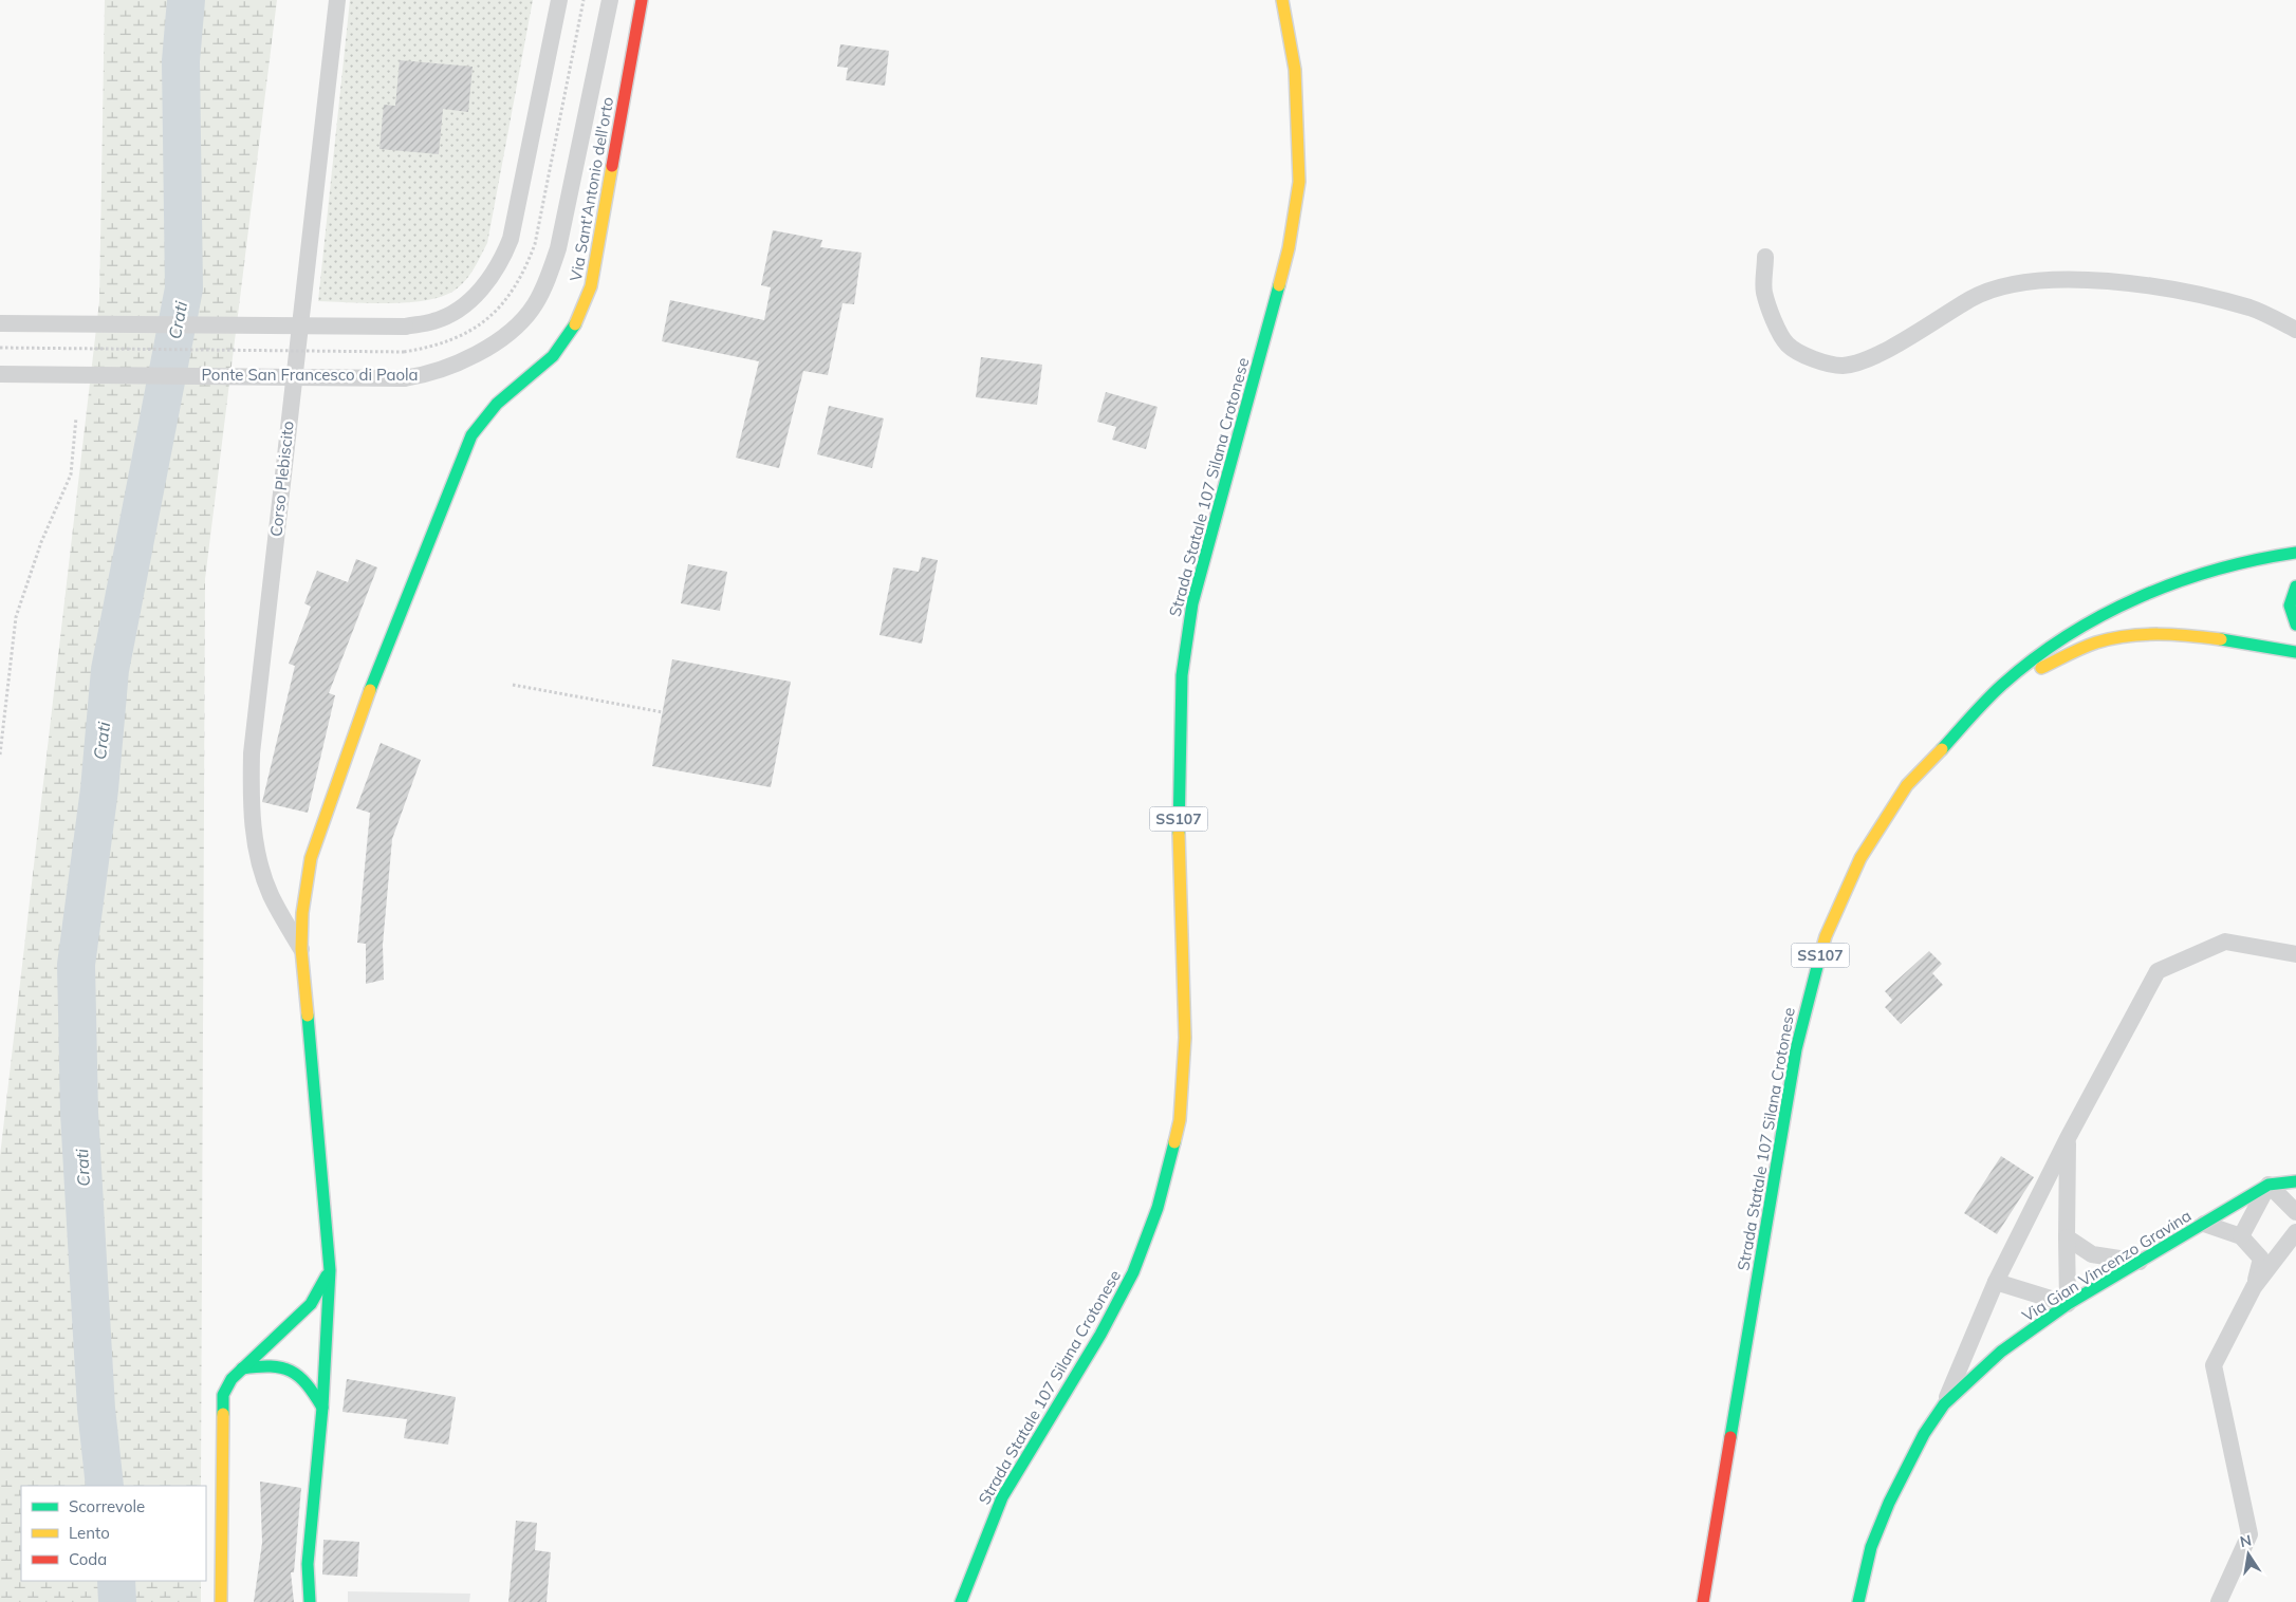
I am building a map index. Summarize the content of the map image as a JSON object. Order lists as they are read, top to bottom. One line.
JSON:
{"streets":{"main road":["Via Sant'Antonio dell'orto","Strada Statale 107 Silana Crotonese","SS107","Via Gian Vincenzo Gravina"],"street":["Ponte San Francesco di Paola","Corso Plebiscito"]},"crossings":[["Via Sant'Antonio dell'orto","Corso Plebiscito"]],"water":["Crati"],"legend":["Scorrevole","Lento","Coda"],"north":"top"}
